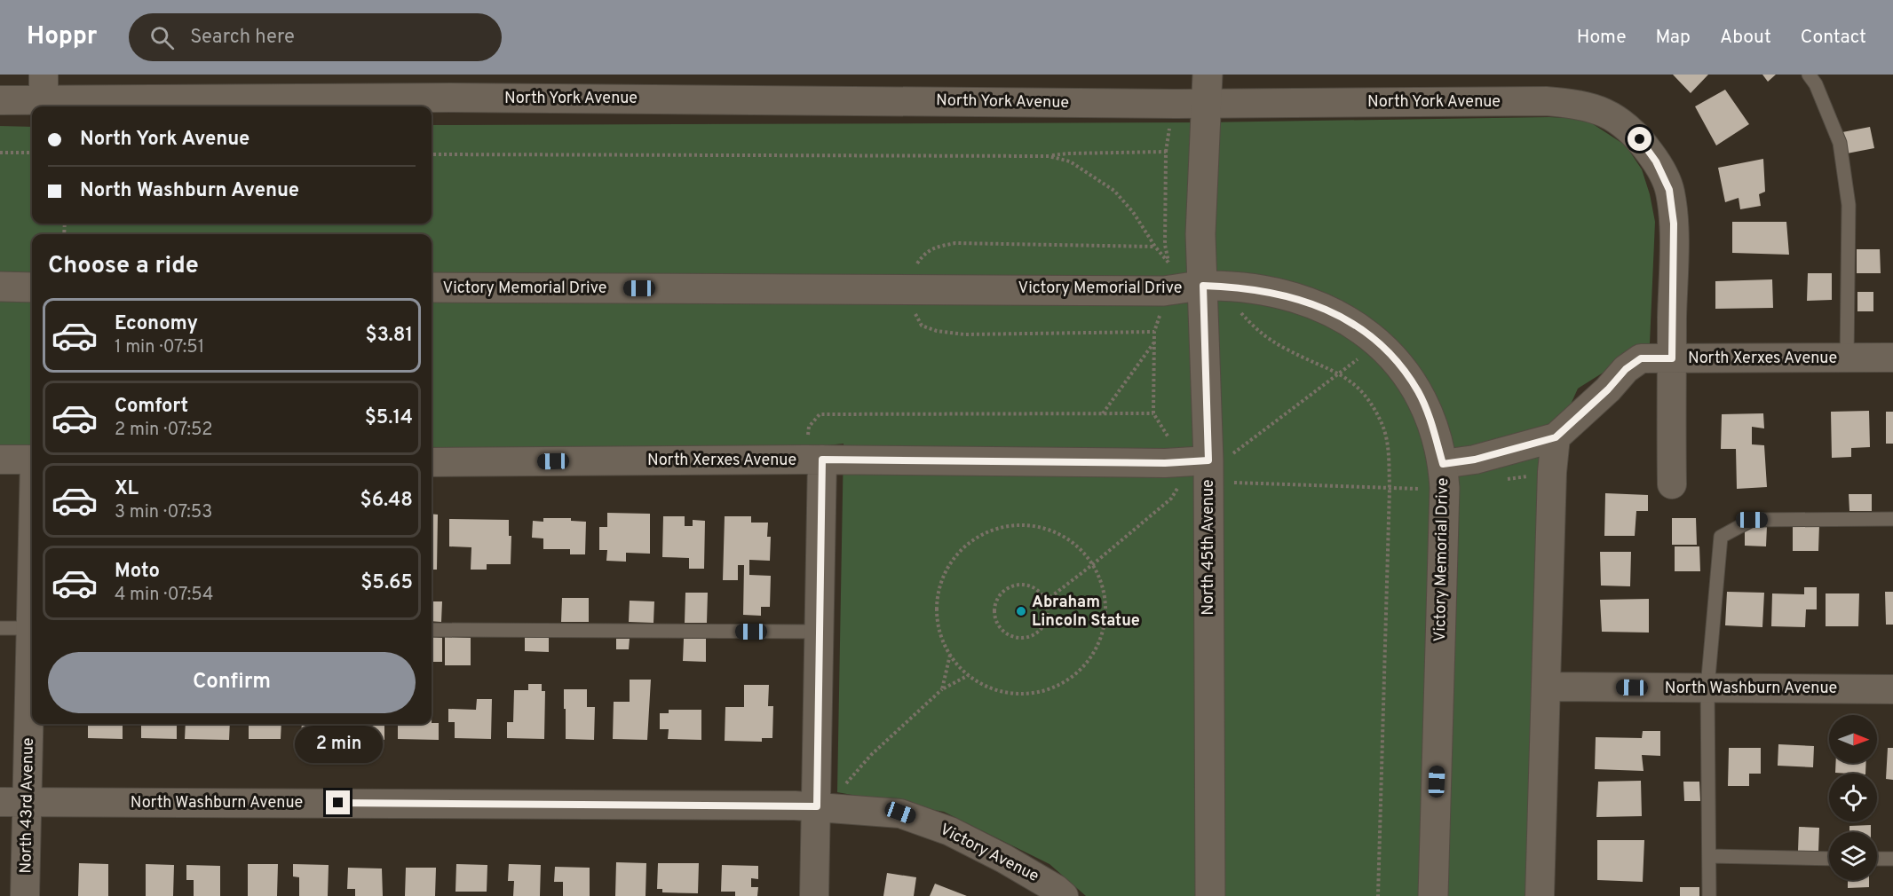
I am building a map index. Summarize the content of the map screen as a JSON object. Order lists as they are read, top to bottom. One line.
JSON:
{"streets":{"street":["North York Avenue","Victory Memorial Drive","North Xerxes Avenue","North 45th Avenue","North Washburn Avenue","North 43rd Avenue","Victory Avenue"]},"crossings":[["North York Avenue","North Xerxes Avenue"],["North York Avenue","North 45th Avenue"],["Victory Memorial Drive","North Xerxes Avenue"],["Victory Memorial Drive","North 45th Avenue"],["North Xerxes Avenue","North 45th Avenue"],["North Washburn Avenue","North 43rd Avenue"],["North Washburn Avenue","Victory Avenue"]],"places":["Abraham Lincoln Statue"],"north":"right","page":{"header":"Hoppr","search":"Search here","nav":["Home","Map","About","Contact"],"banner":["North York Avenue","North Washburn Avenue"],"heading":"Choose a ride","list":[{"name":"Economy","note":"1 min · 07:51","value":"$3.81"},{"name":"Comfort","note":"2 min · 07:52","value":"$5.14"},{"name":"XL","note":"3 min · 07:53","value":"$6.48"},{"name":"Moto","note":"4 min · 07:54","value":"$5.65"}],"buttons":"Confirm","bubble":"2 min"}}
